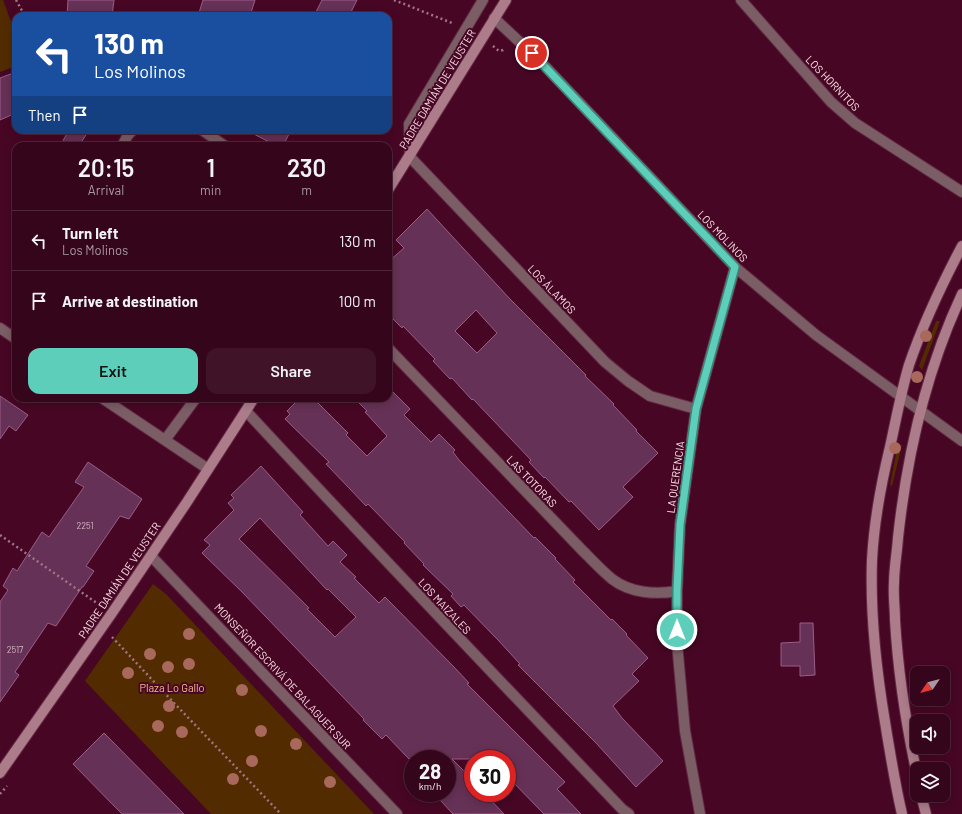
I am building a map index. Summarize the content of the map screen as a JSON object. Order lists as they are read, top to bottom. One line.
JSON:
{"streets":{"main road":["PADRE DAMIÁN DE VEUSTER"],"street":["LOS HORNITOS","LOS MOLINOS","LOS ÁLAMOS","LA QUERENCIA","LAS TOTORAS","LOS MAIZALES","MONSEÑOR ESCRIVÁ DE BALAGUER SUR"]},"crossings":[["PADRE DAMIÁN DE VEUSTER","LOS MOLINOS"],["PADRE DAMIÁN DE VEUSTER","LOS ÁLAMOS"],["PADRE DAMIÁN DE VEUSTER","LOS MAIZALES"],["PADRE DAMIÁN DE VEUSTER","MONSEÑOR ESCRIVÁ DE BALAGUER SUR"],["LOS MOLINOS","LA QUERENCIA"],["LOS ÁLAMOS","LA QUERENCIA"],["LA QUERENCIA","LAS TOTORAS"]],"parks":["Plaza Lo Gallo"],"house_numbers":["2251","2517"],"north":"bottom left","page":{"turn":["130 m","Los Molinos"],"then":"Then","eta":["20:15","Arrival","1","min","230","m"],"list":[{"name":"Turn left","note":"Los Molinos","value":"130 m"},{"name":"Arrive at destination","value":"100 m"}],"buttons":["Exit","Share"],"speed":"28 km/h","limit":"30"}}
